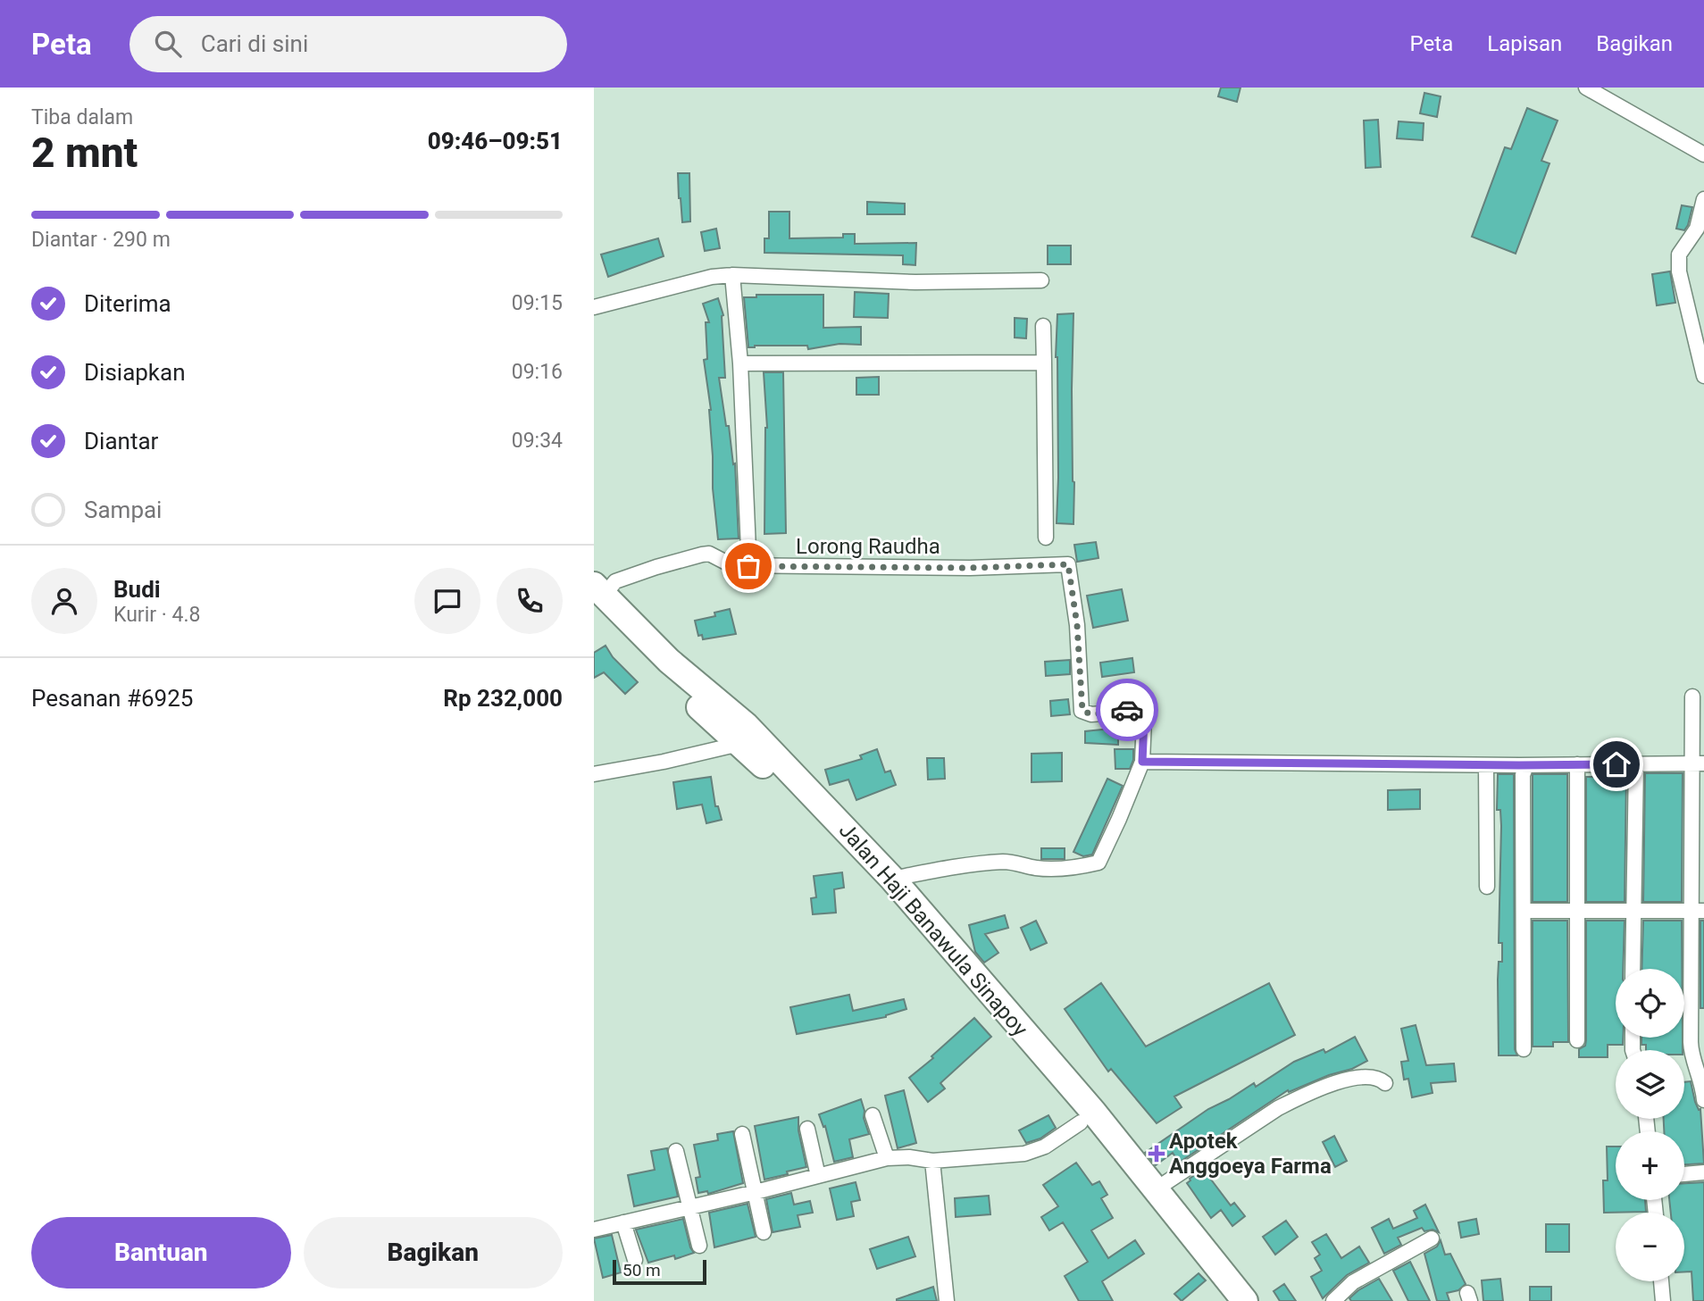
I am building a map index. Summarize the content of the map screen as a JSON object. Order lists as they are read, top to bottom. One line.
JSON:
{"streets":{"highway":["Jalan Haji Banawula Sinapoy"],"street":["Lorong Raudha"]},"crossings":[["Lorong Raudha","Jalan Haji Banawula Sinapoy"]],"places":{"health":["Apotek Anggoeya Farma"]},"scale_bar":"50 m","page":{"header":"Peta","search":"Cari di sini","nav":["Peta","Lapisan","Bagikan"],"heading":["2 mnt","Tiba dalam","09:46–09:51"],"panel":["Budi","Kurir · 4.8","Pesanan #6925","Rp 232,000"],"bar":"Diantar · 290 m","list":[["Diterima","09:15"],["Disiapkan","09:16"],["Diantar","09:34"],"Sampai"],"map_buttons":["+","−"],"buttons":["Bantuan","Bagikan"],"scale":"50 m"}}
